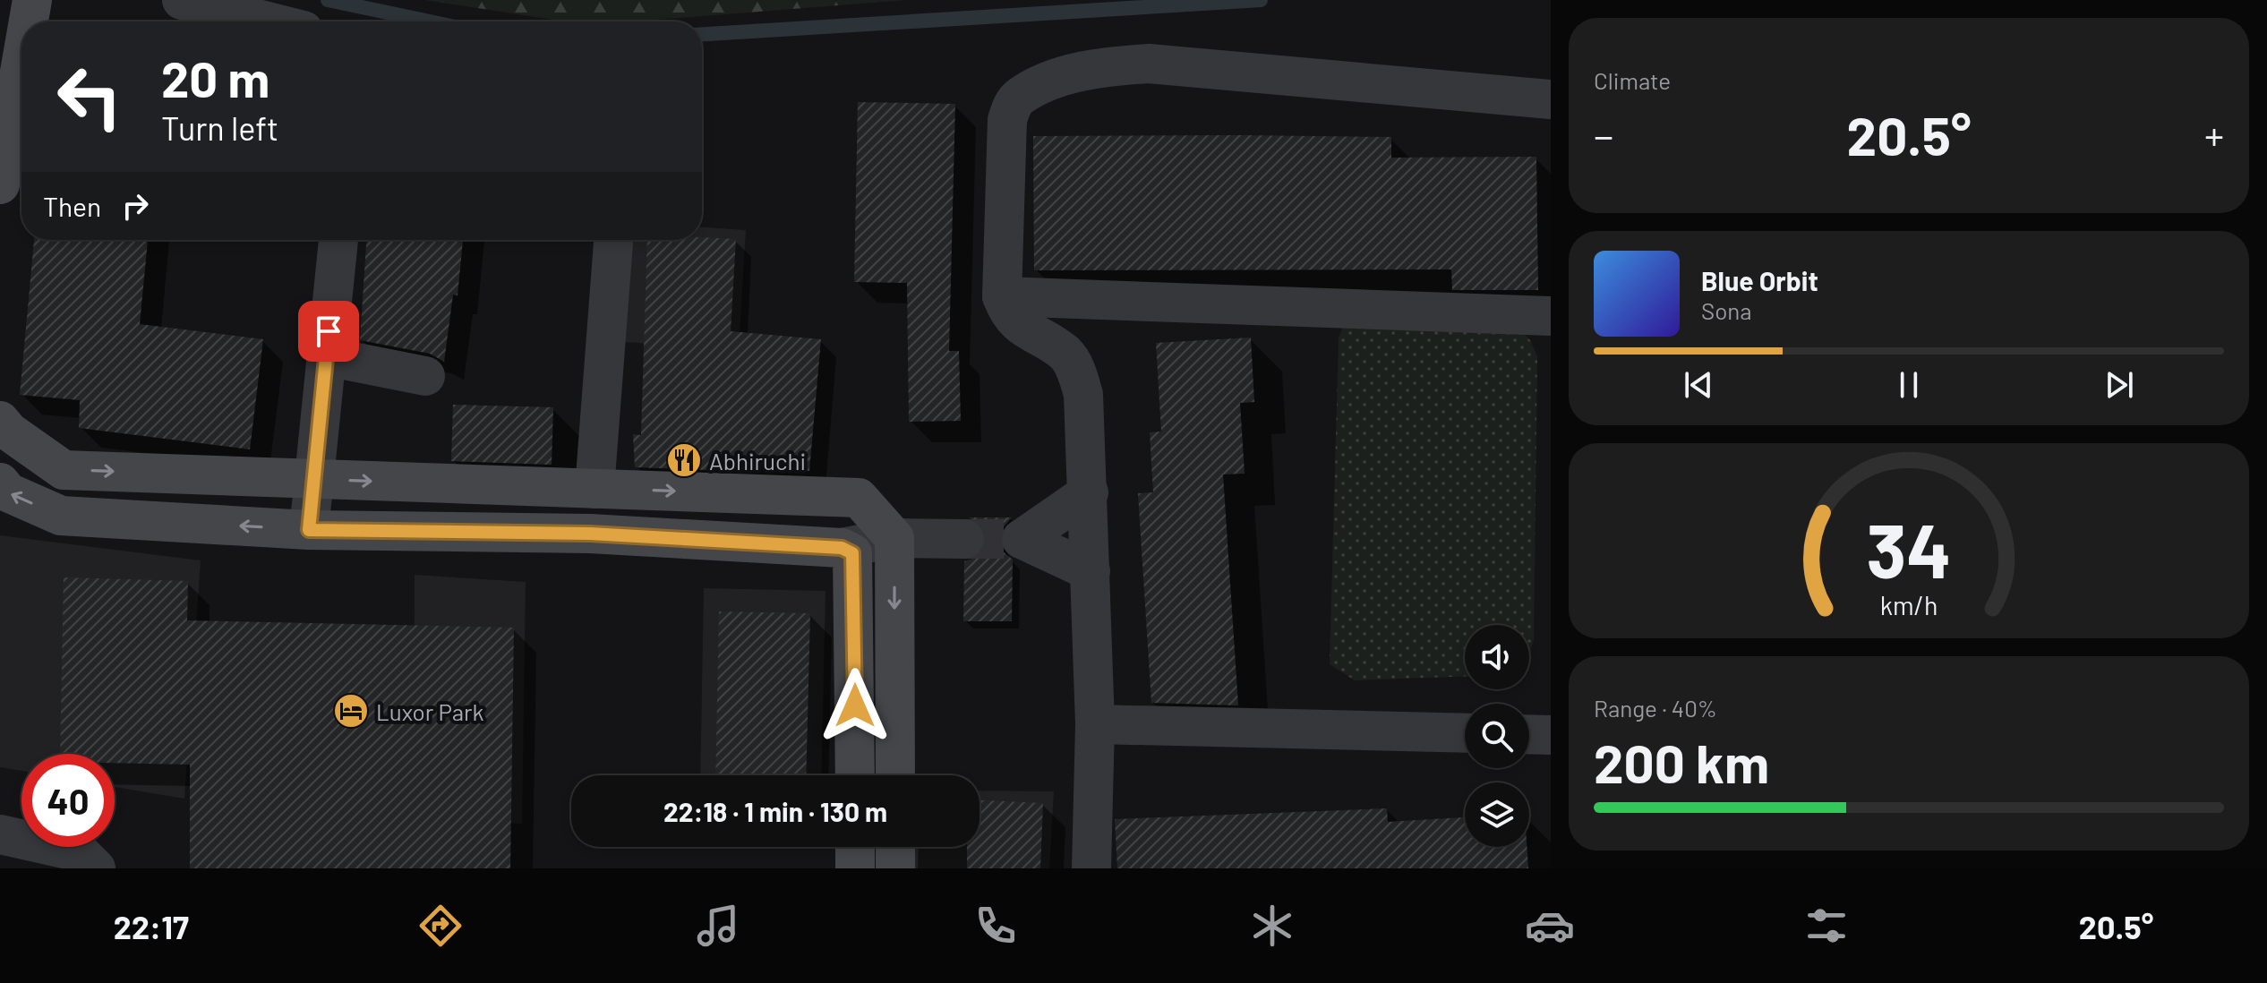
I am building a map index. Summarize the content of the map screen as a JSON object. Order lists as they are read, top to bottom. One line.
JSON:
{"places":{"restaurant":["Abhiruchi"],"hotel":["Luxor Park"]},"page":{"tile":["Climate",["Range · 40%","200 km"]],"turn":["20 m","Turn left"],"heat":["−","20.5°","+"],"then":"Then","song":["Blue Orbit","Sona"],"limit":"40","trip":"22:18 · 1 min · 130 m","tabs":["22:17","20.5°"],"gauge":["34","km/h"]}}
